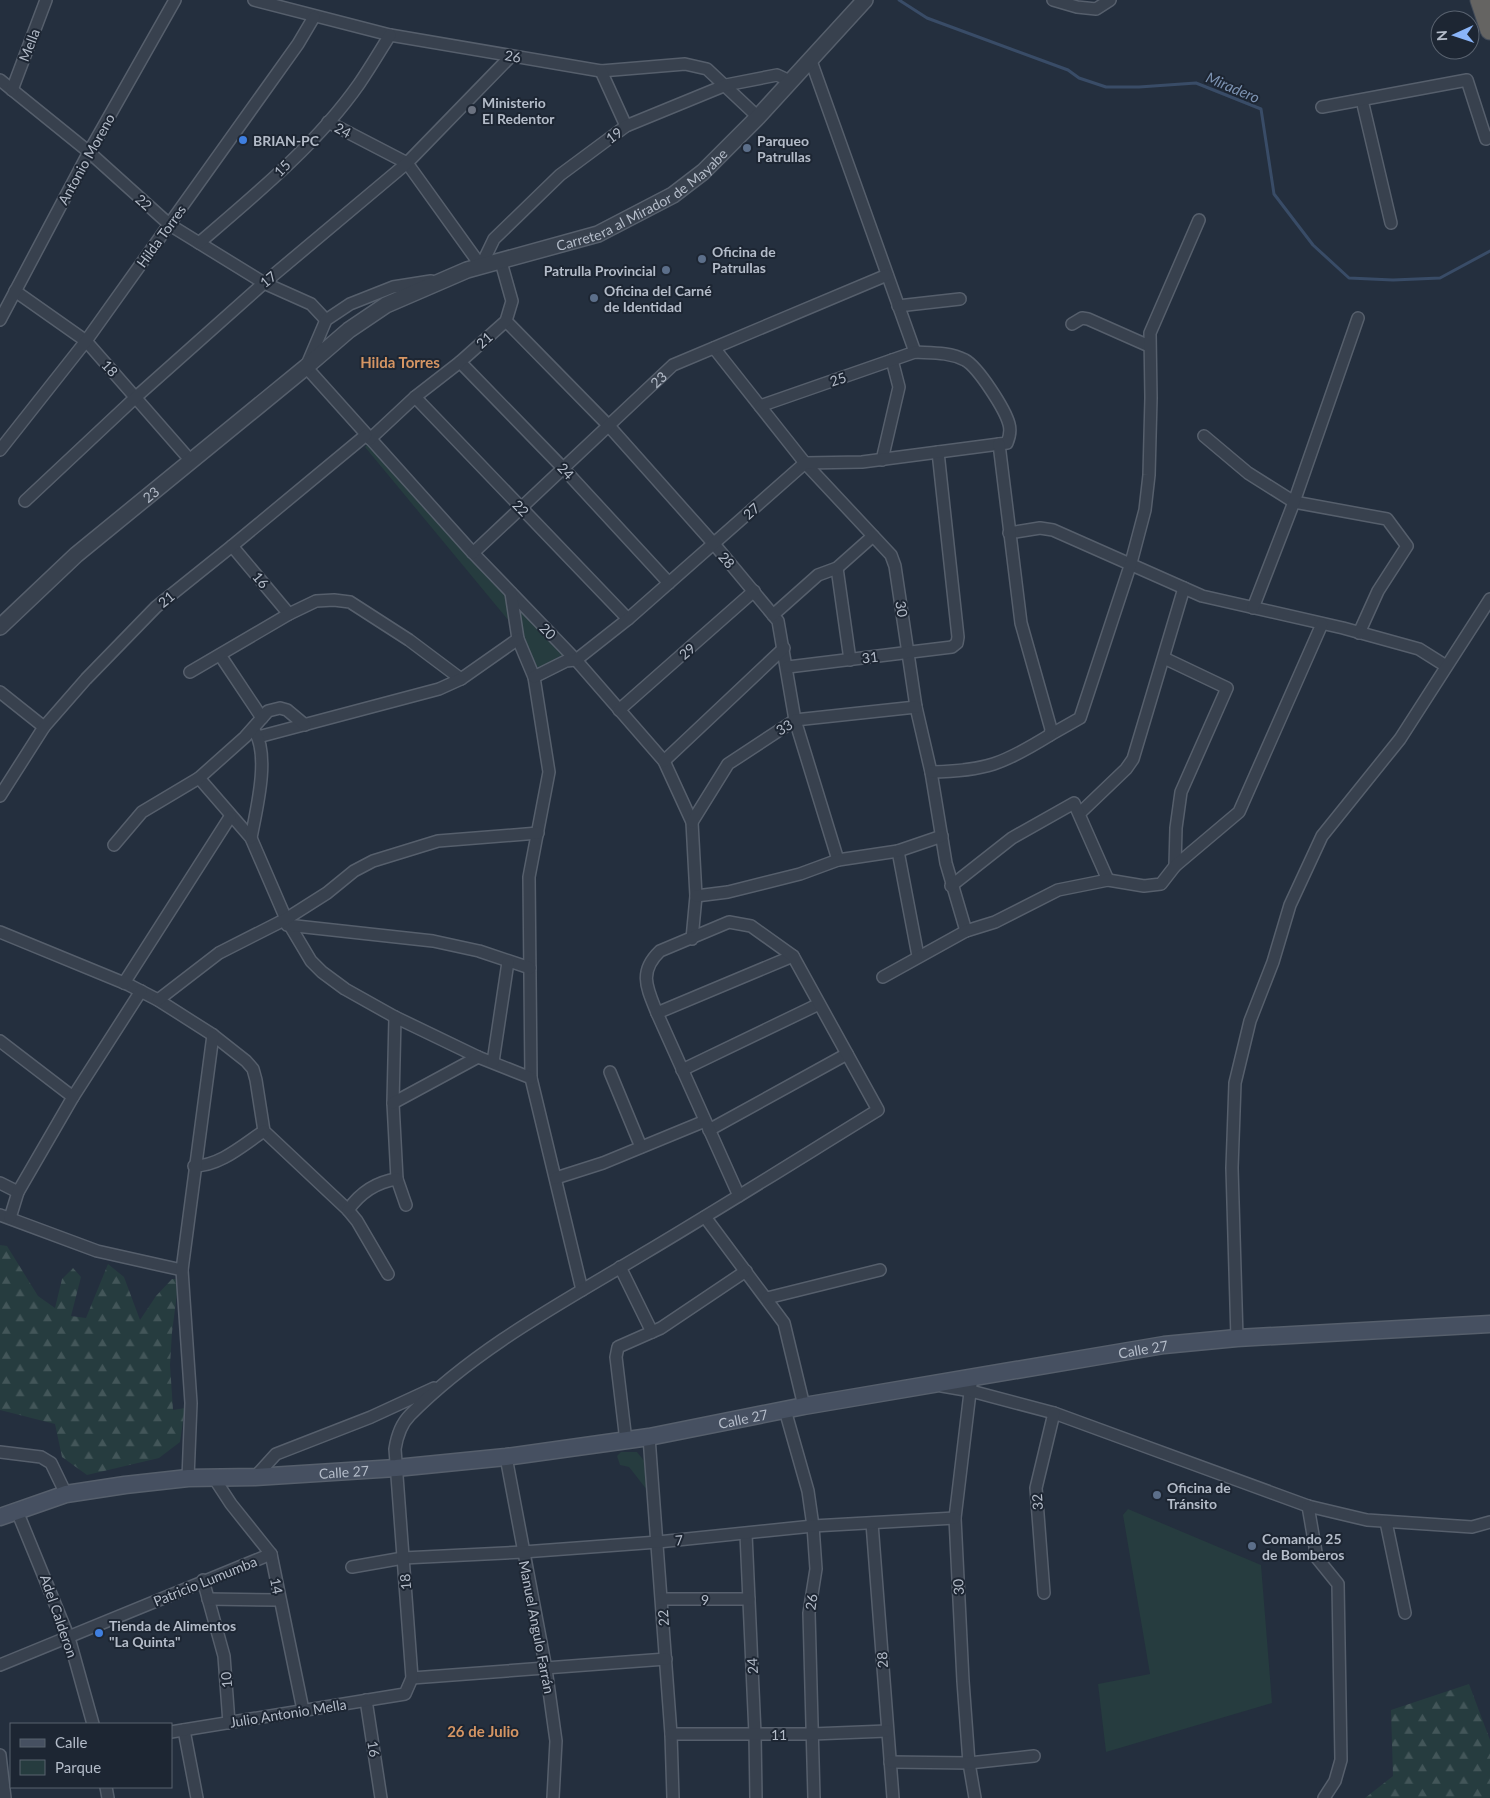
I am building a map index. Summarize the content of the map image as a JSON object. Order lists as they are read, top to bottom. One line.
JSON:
{"streets":{"main road":["Calle 27"],"street":["Mella","26","24","19","Antonio Moreno","15","Carretera al Mirador de Mayabe","22","Hilda Torres","17","21","18","23","25","27","28","16","30","20","29","31","33","32","7","Patricio Lumumba","14","9","Adel Calderon","Manuel Angulo Farrán","10","Julio Antonio Mella","11"]},"crossings":[["Mella","22"],["26","19"],["26","15"],["26","Carretera al Mirador de Mayabe"],["26","Hilda Torres"],["26","17"],["26","Calle 27"],["26","7"],["26","11"],["24","19"],["24","15"],["24","Carretera al Mirador de Mayabe"],["24","17"],["24","21"],["24","23"],["24","27"],["24","7"],["24","9"],["24","11"],["19","Carretera al Mirador de Mayabe"],["19","23"],["Antonio Moreno","22"],["Antonio Moreno","18"],["15","22"],["Carretera al Mirador de Mayabe","23"],["22","Hilda Torres"],["22","17"],["22","21"],["22","23"],["22","27"],["22","Calle 27"],["22","7"],["22","9"],["22","11"],["Hilda Torres","18"],["17","18"],["21","28"],["21","16"],["21","20"],["18","23"],["18","Calle 27"],["18","7"],["18","Julio Antonio Mella"],["23","28"],["23","30"],["23","20"],["25","30"],["27","28"],["27","30"],["27","20"],["28","29"],["28","31"],["28","33"],["28","7"],["28","11"],["16","Julio Antonio Mella"],["30","31"],["30","33"],["30","Calle 27"],["30","7"],["20","29"],["20","33"],["Calle 27","14"],["Calle 27","Adel Calderon"],["Calle 27","Manuel Angulo Farrán"],["7","Manuel Angulo Farrán"],["Patricio Lumumba","14"],["Patricio Lumumba","Adel Calderon"],["Patricio Lumumba","10"],["14","Julio Antonio Mella"],["10","Julio Antonio Mella"]],"districts":["Hilda Torres","26 de Julio"],"water":["Miradero"],"places":["Ministerio El Redentor","BRIAN-PC","Parqueo Patrullas","Oficina de Patrullas","Patrulla Provincial","Oficina del Carné de Identidad","Oficina de Tránsito","Comando 25 de Bomberos","Tienda de Alimentos \"La Quinta\""],"legend":["Calle","Parque"],"north":"left"}
